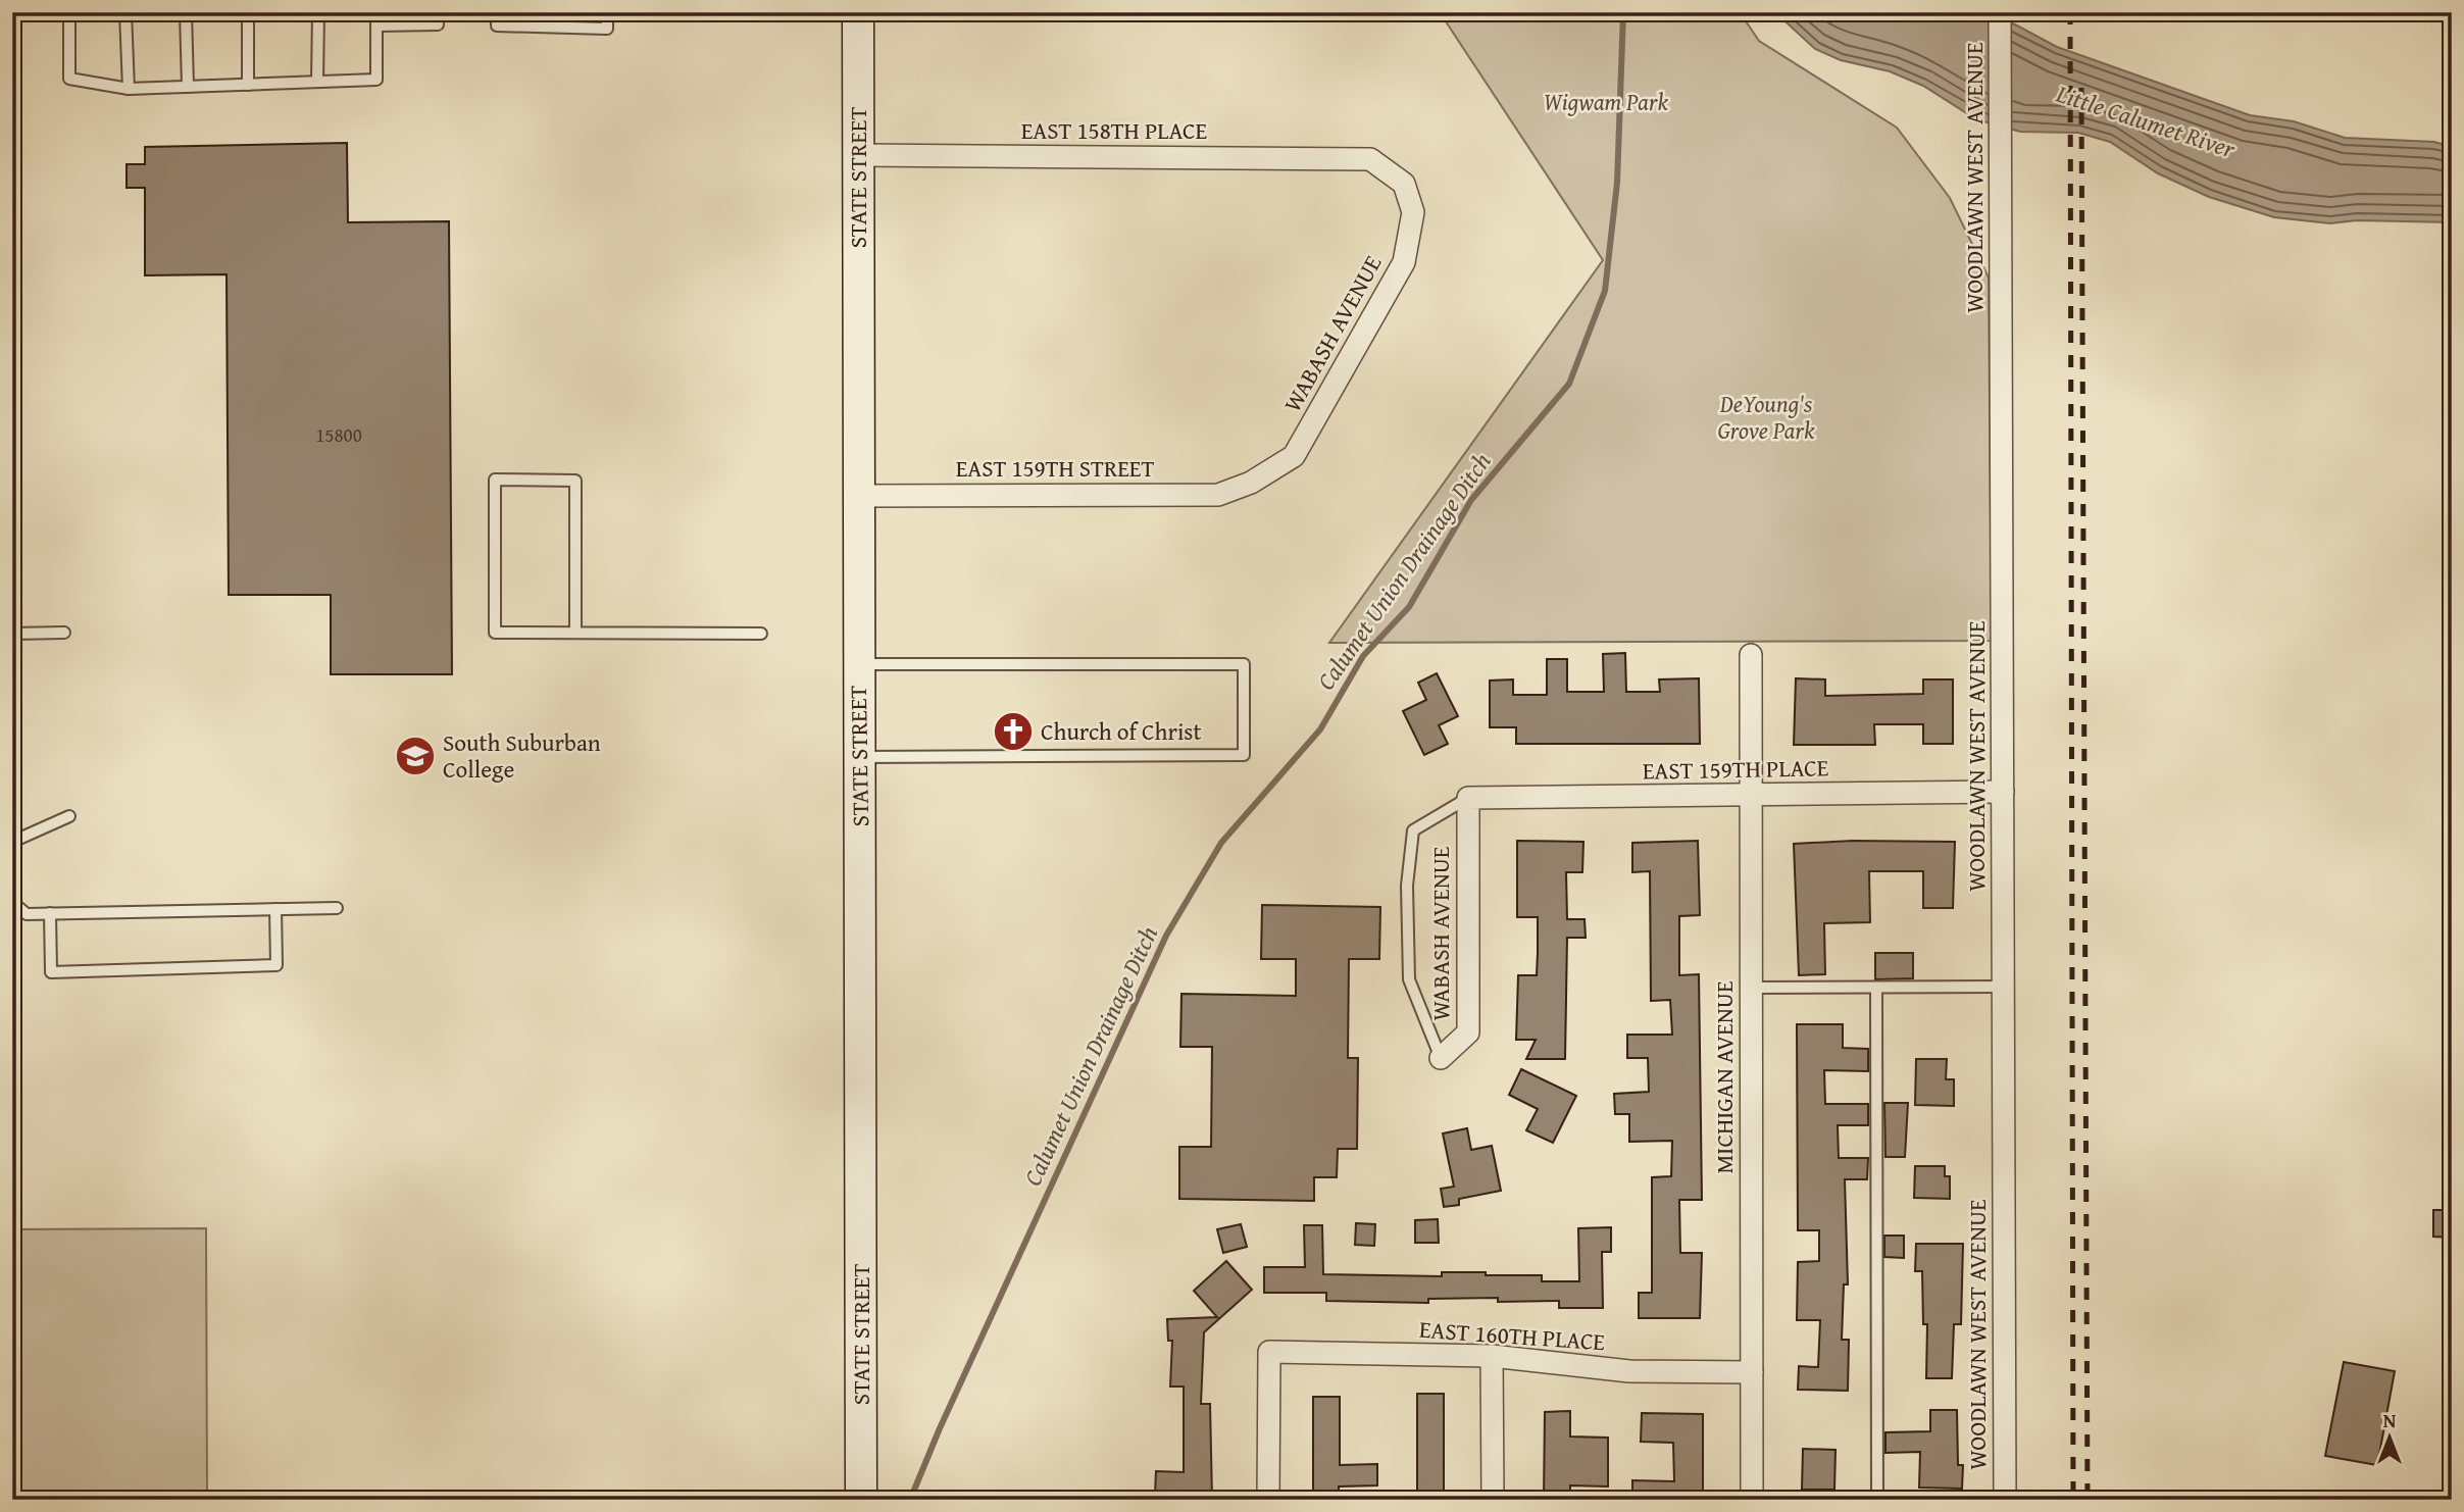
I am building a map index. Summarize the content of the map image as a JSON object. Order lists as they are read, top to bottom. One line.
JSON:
{"streets":{"main road":["STATE STREET"],"street":["EAST 158TH PLACE","WOODLAWN WEST AVENUE","WABASH AVENUE","EAST 159TH STREET","EAST 159TH PLACE","MICHIGAN AVENUE","EAST 160TH PLACE"]},"crossings":[["EAST 158TH PLACE","STATE STREET"],["EAST 158TH PLACE","WABASH AVENUE"],["STATE STREET","EAST 159TH STREET"],["WOODLAWN WEST AVENUE","EAST 159TH PLACE"],["WABASH AVENUE","EAST 159TH STREET"],["WABASH AVENUE","EAST 159TH PLACE"],["EAST 159TH PLACE","MICHIGAN AVENUE"],["MICHIGAN AVENUE","EAST 160TH PLACE"]],"water":["Little Calumet River","Calumet Union Drainage Ditch"],"parks":["Wigwam Park","DeYoung's Grove Park"],"places":{"church":["Church of Christ"],"school or university":["South Suburban College"]},"house_numbers":["15800"],"north":"top"}
